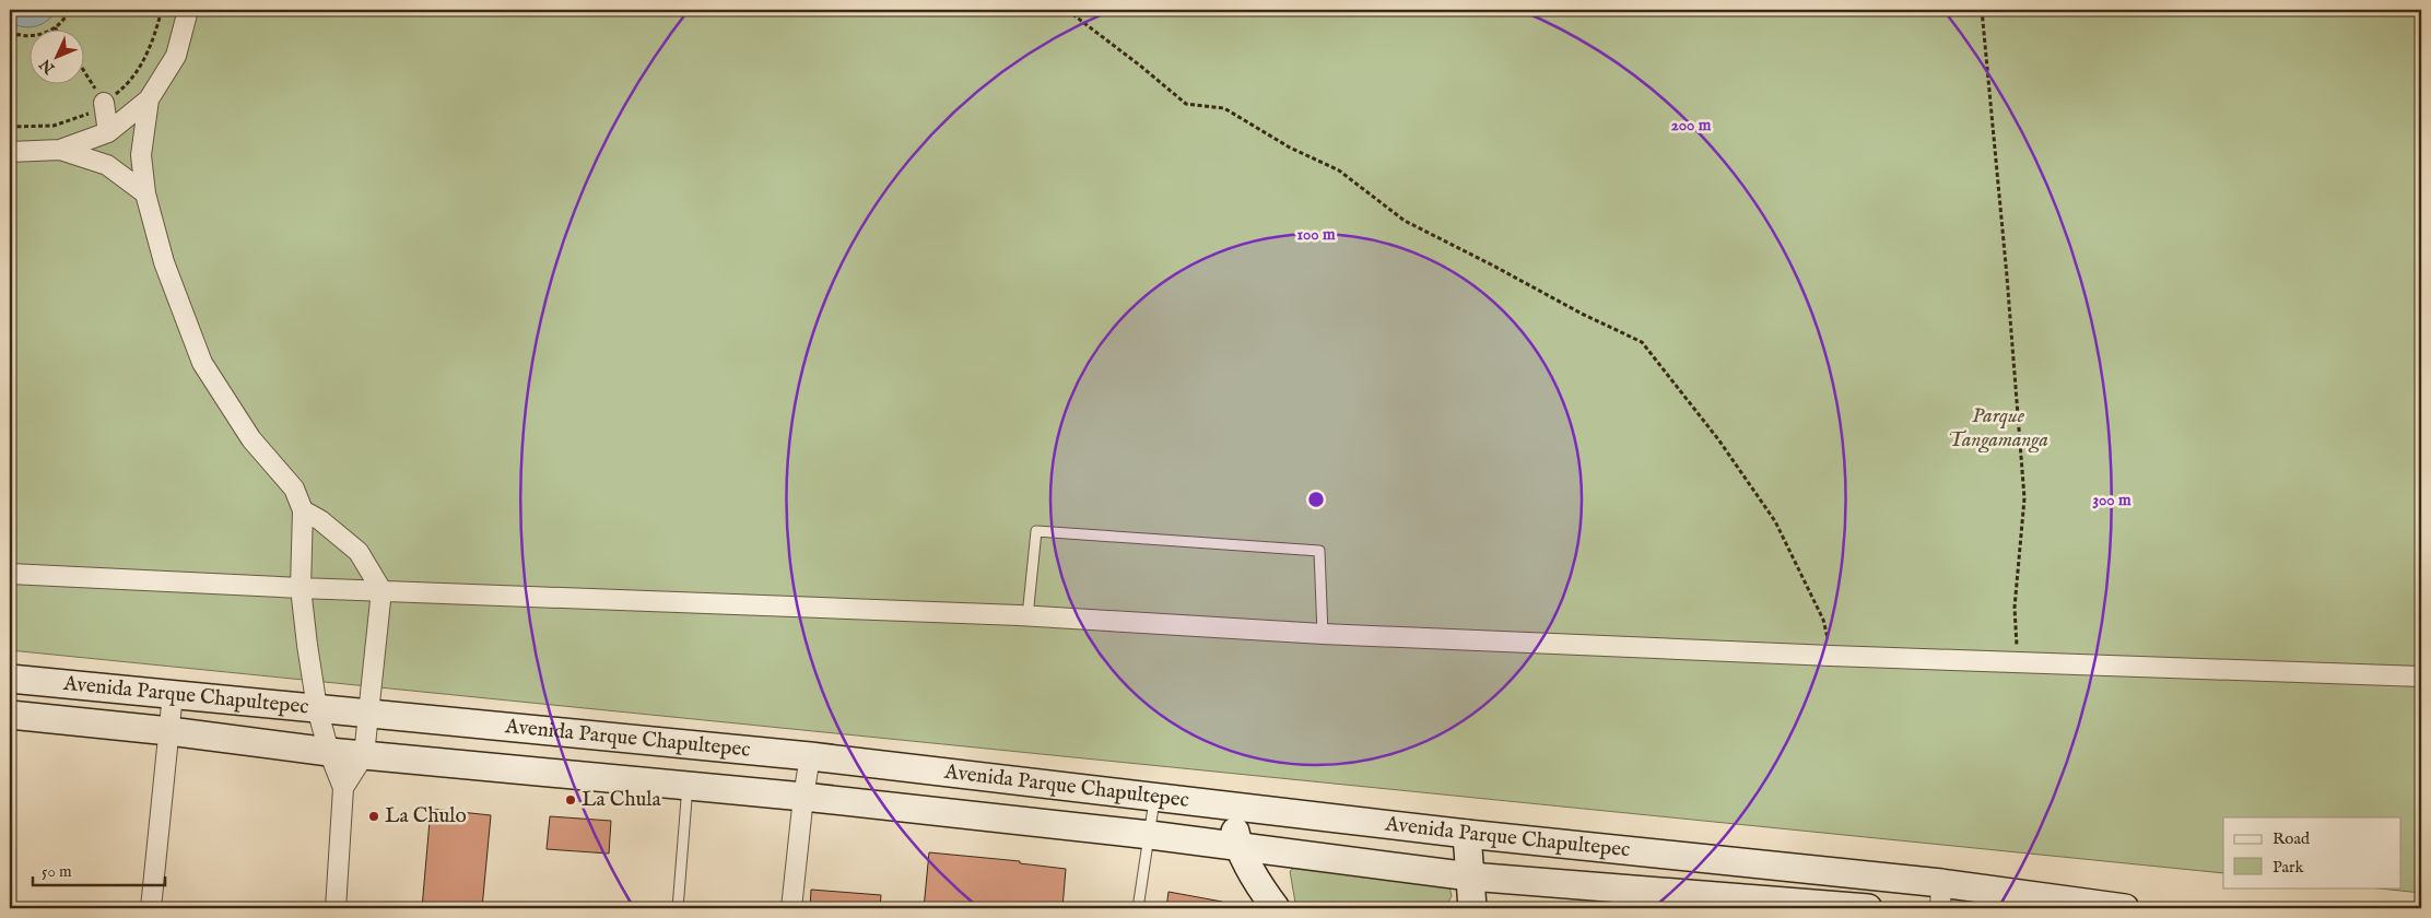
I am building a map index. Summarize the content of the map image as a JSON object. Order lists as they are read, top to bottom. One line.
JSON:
{"streets":{"main road":["Avenida Parque Chapultepec"]},"parks":["Parque Tangamanga"],"places":["La Chula","La Chulo"],"legend":["Road","Park"],"scale_bar":"50 m","north":"bottom left","rings":["200 m","100 m","300 m"]}
